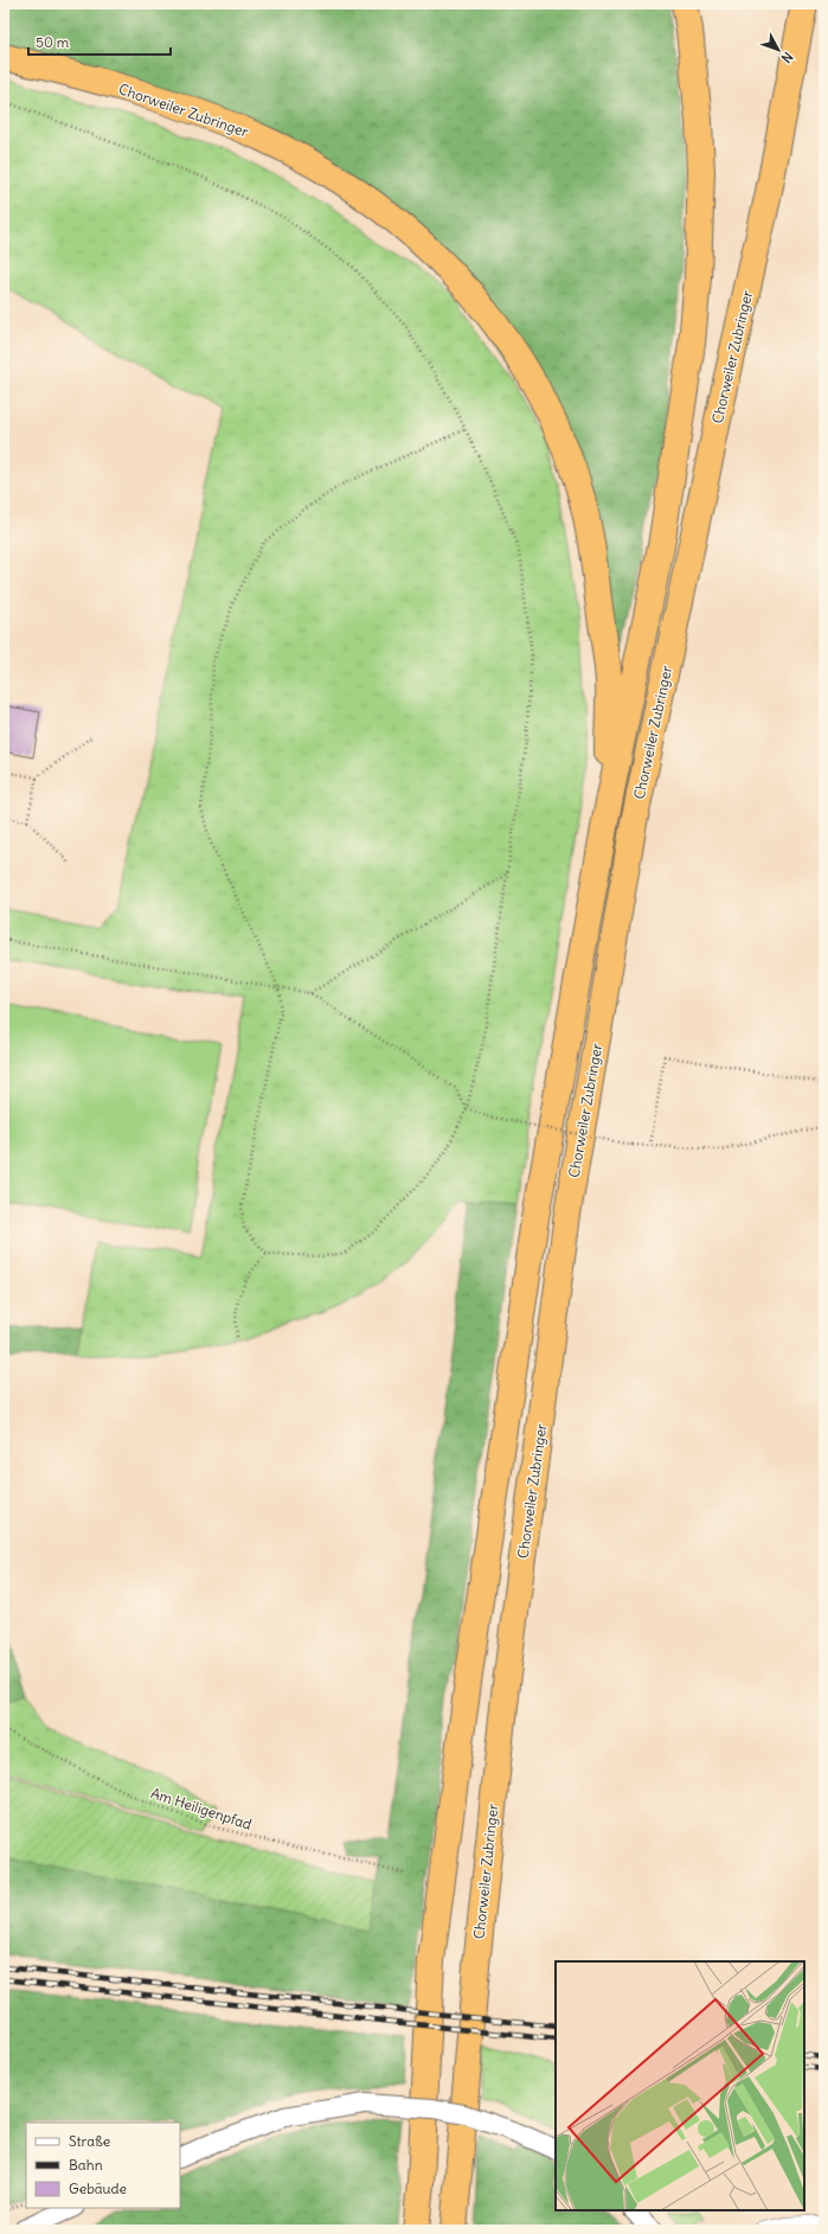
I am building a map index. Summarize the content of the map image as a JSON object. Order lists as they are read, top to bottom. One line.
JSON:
{"streets":{"highway":["Chorweiler Zubringer"],"path":["Am Heiligenpfad"]},"legend":["Straße","Bahn","Gebäude"],"scale_bar":"50 m","north":"bottom right"}
